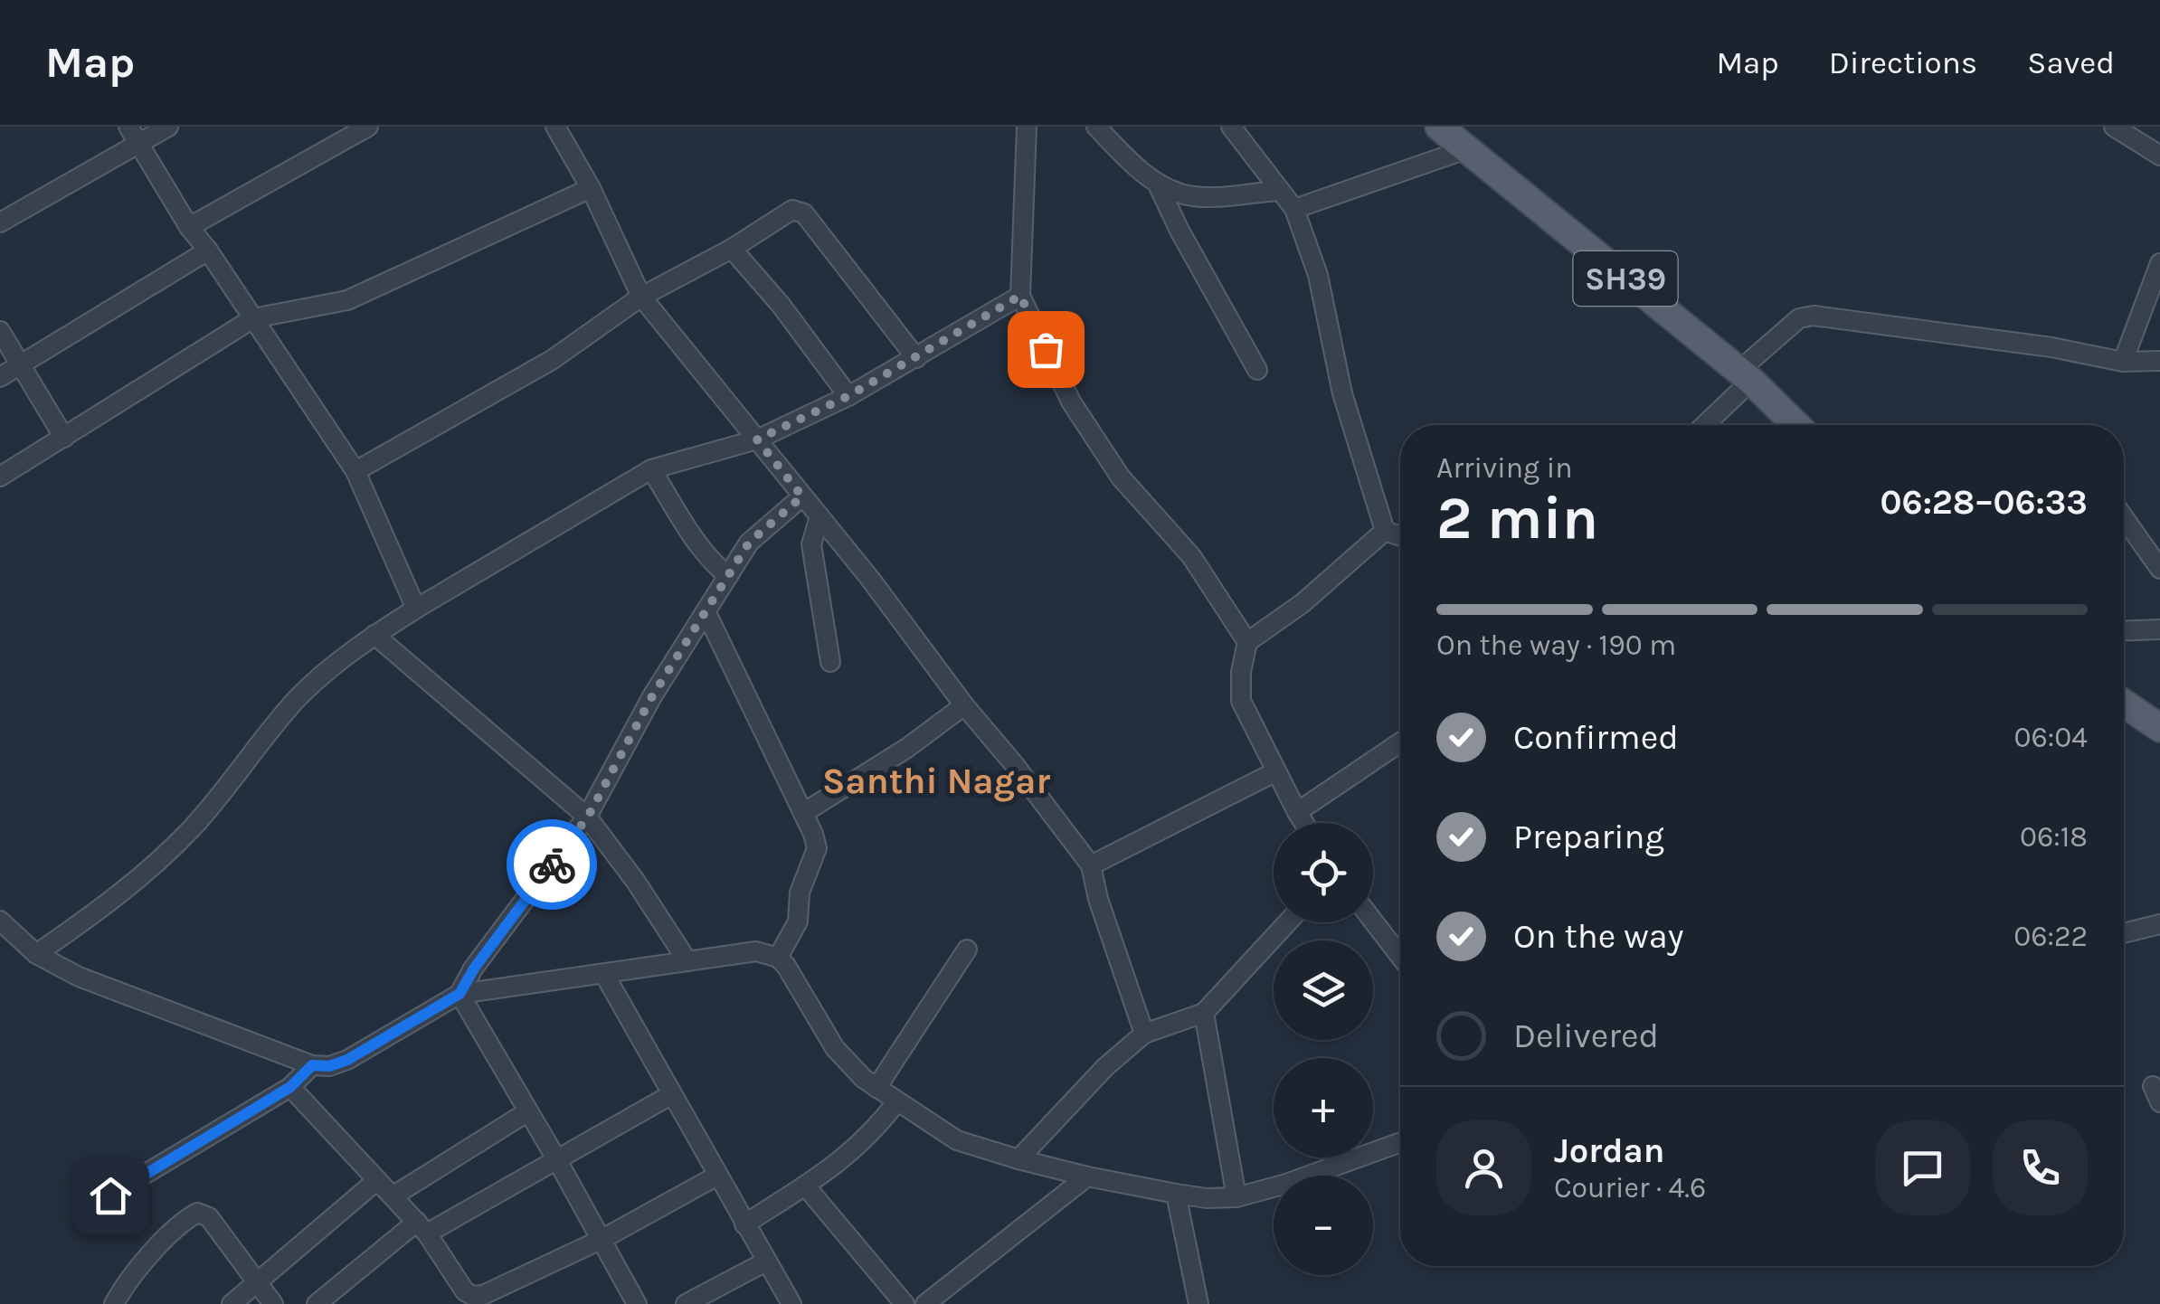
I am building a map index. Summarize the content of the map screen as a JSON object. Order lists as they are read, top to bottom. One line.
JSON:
{"streets":{"main road":["SH39"]},"districts":["Santhi Nagar"],"page":{"header":"Map","nav":["Map","Directions","Saved"],"heading":["2 min","Arriving in","06:28–06:33"],"panel":["Jordan","Courier · 4.6"],"bar":"On the way · 190 m","list":[["Confirmed","06:04"],["Preparing","06:18"],["On the way","06:22"],"Delivered"],"map_buttons":["+","−"]}}
